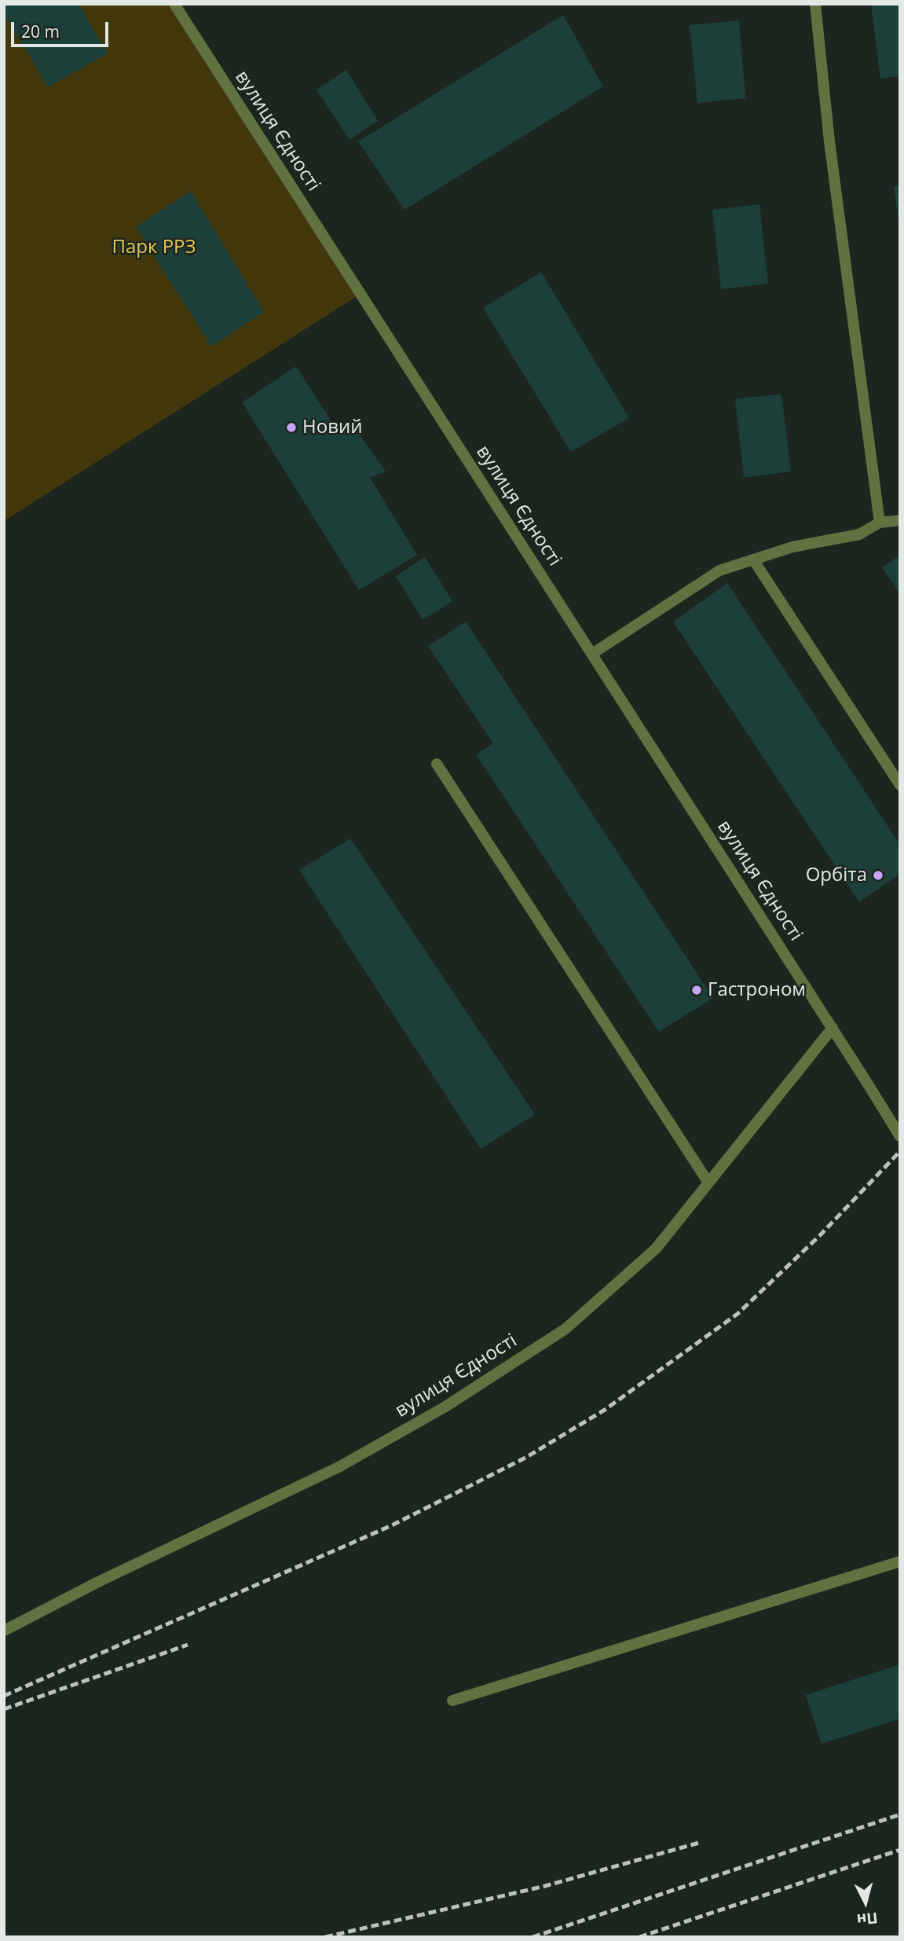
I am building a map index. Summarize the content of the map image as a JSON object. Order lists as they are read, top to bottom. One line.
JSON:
{"streets":{"street":["вулиця Єдності"]},"parks":["Парк РРЗ"],"places":["Новий","Орбіта","Гастроном"],"scale_bar":"20 m","north":"bottom"}
